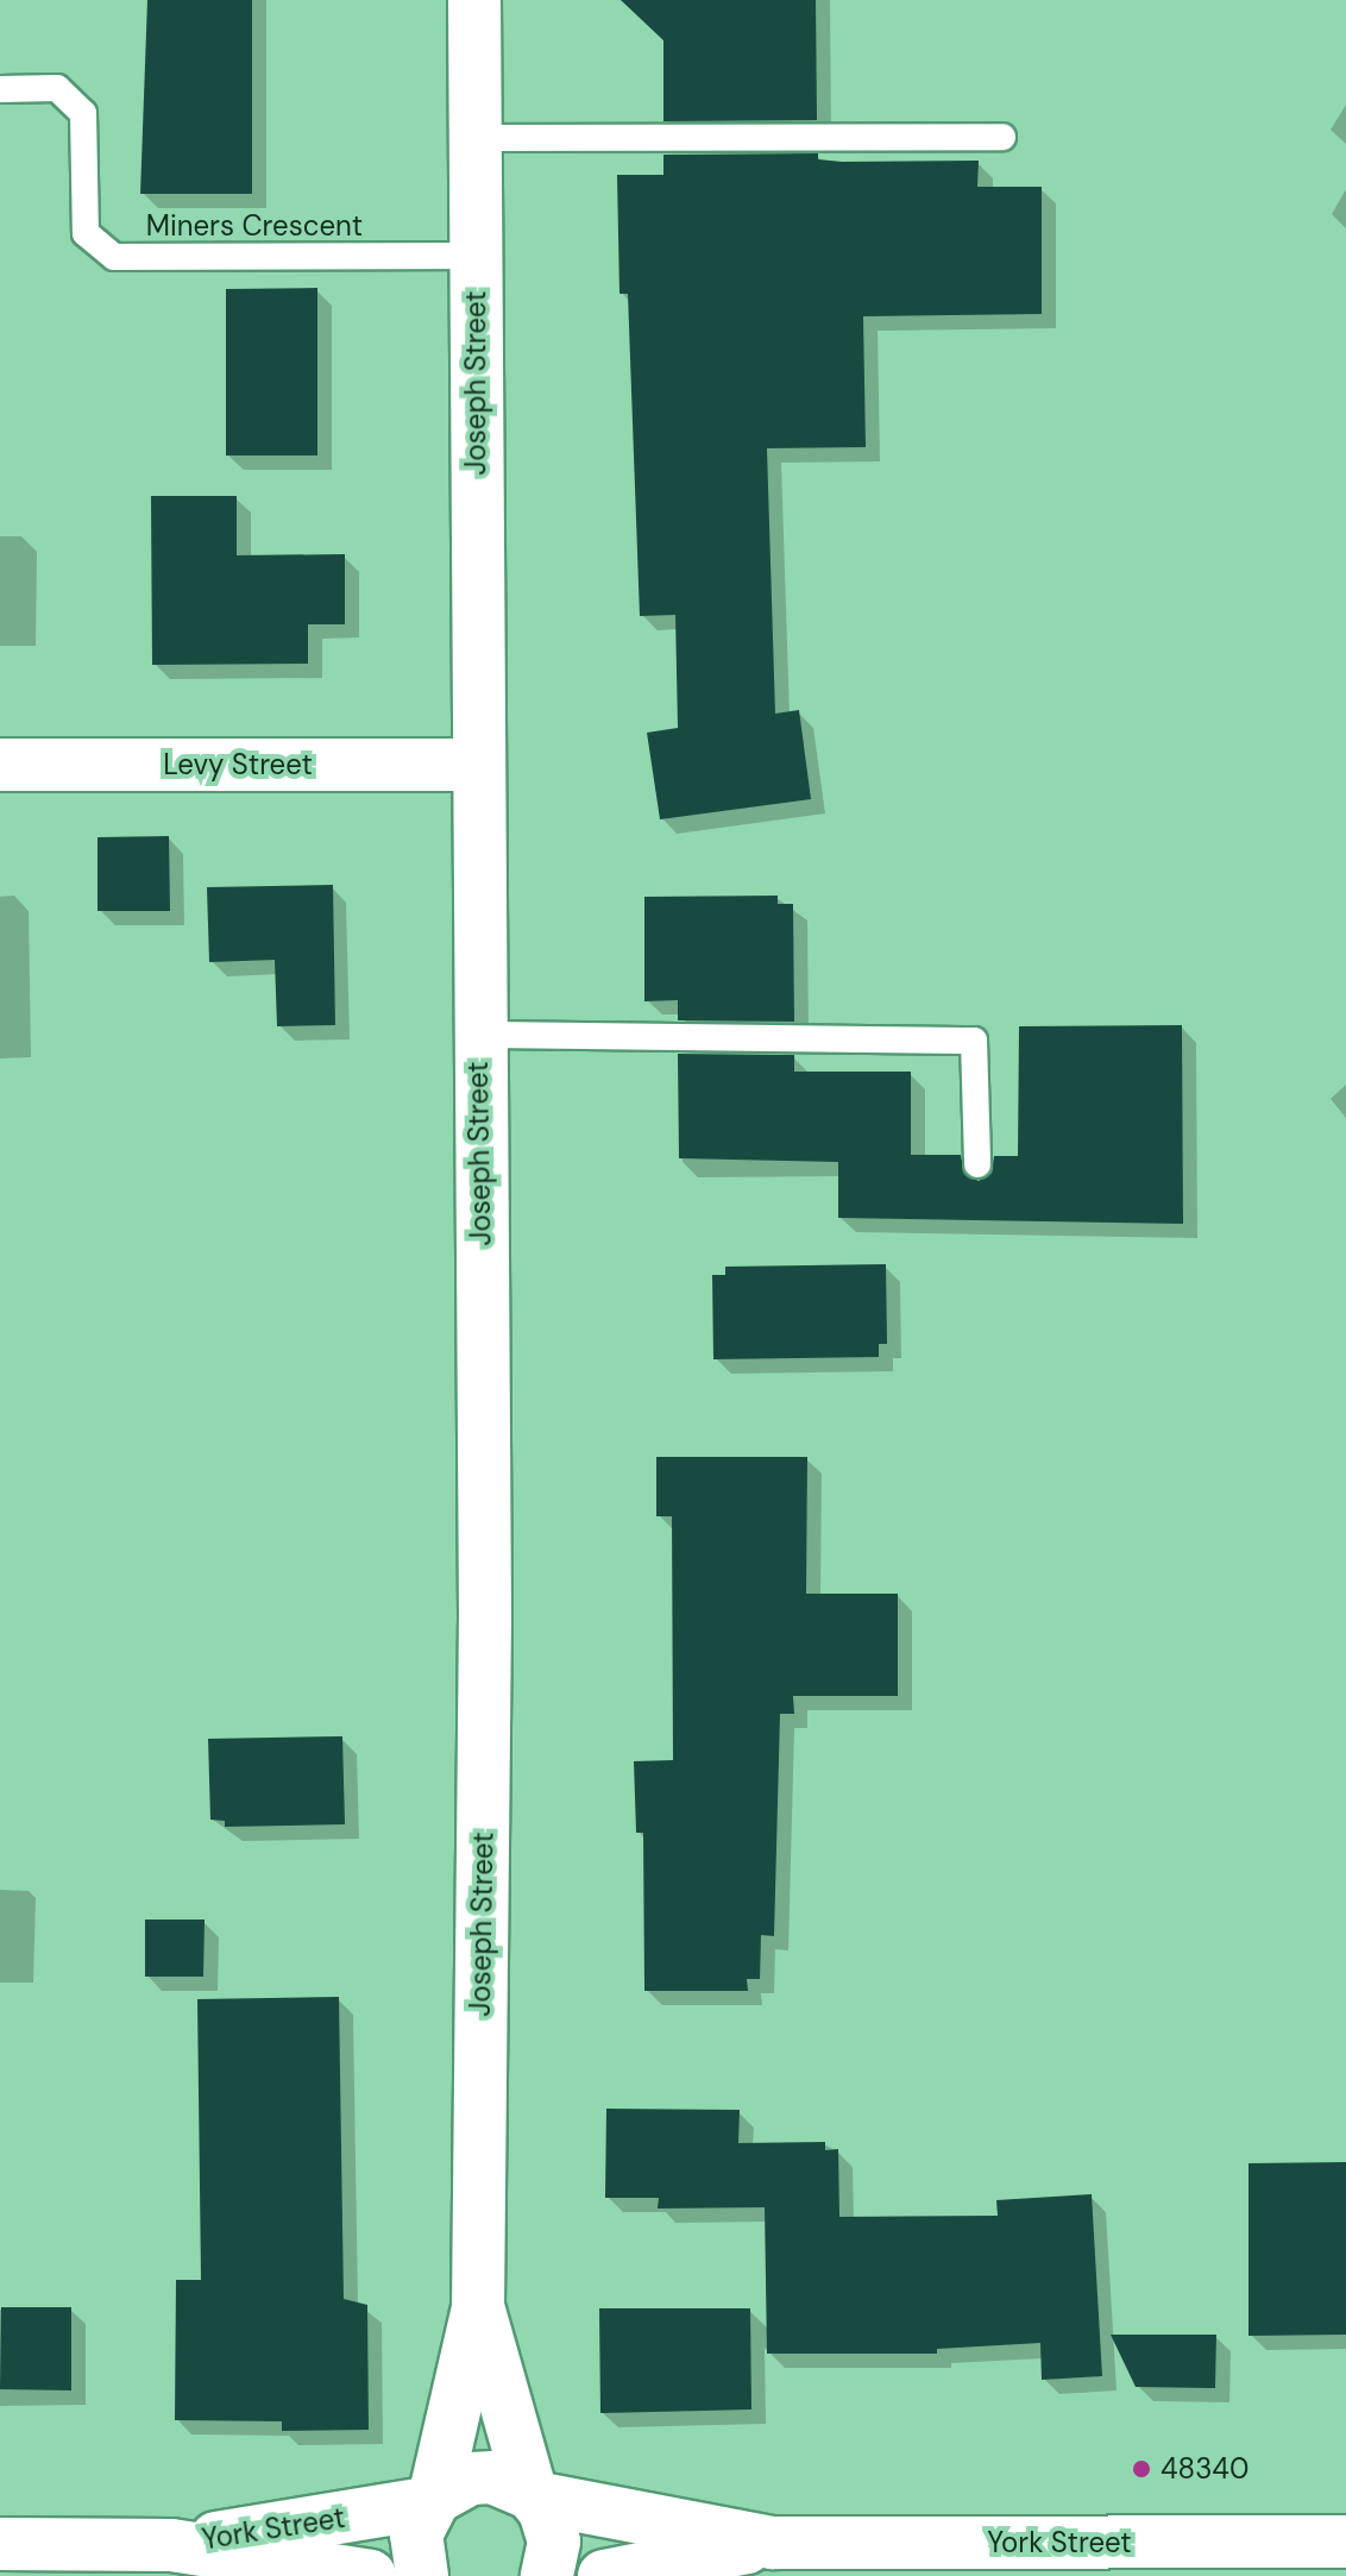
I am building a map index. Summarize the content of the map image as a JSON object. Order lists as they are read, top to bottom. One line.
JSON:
{"streets":{"street":["Joseph Street","Levy Street","York Street"],"lane":["Miners Crescent"]},"crossings":[["Miners Crescent","Joseph Street"],["Joseph Street","Levy Street"],["Joseph Street","York Street"]],"places":["48340"]}
